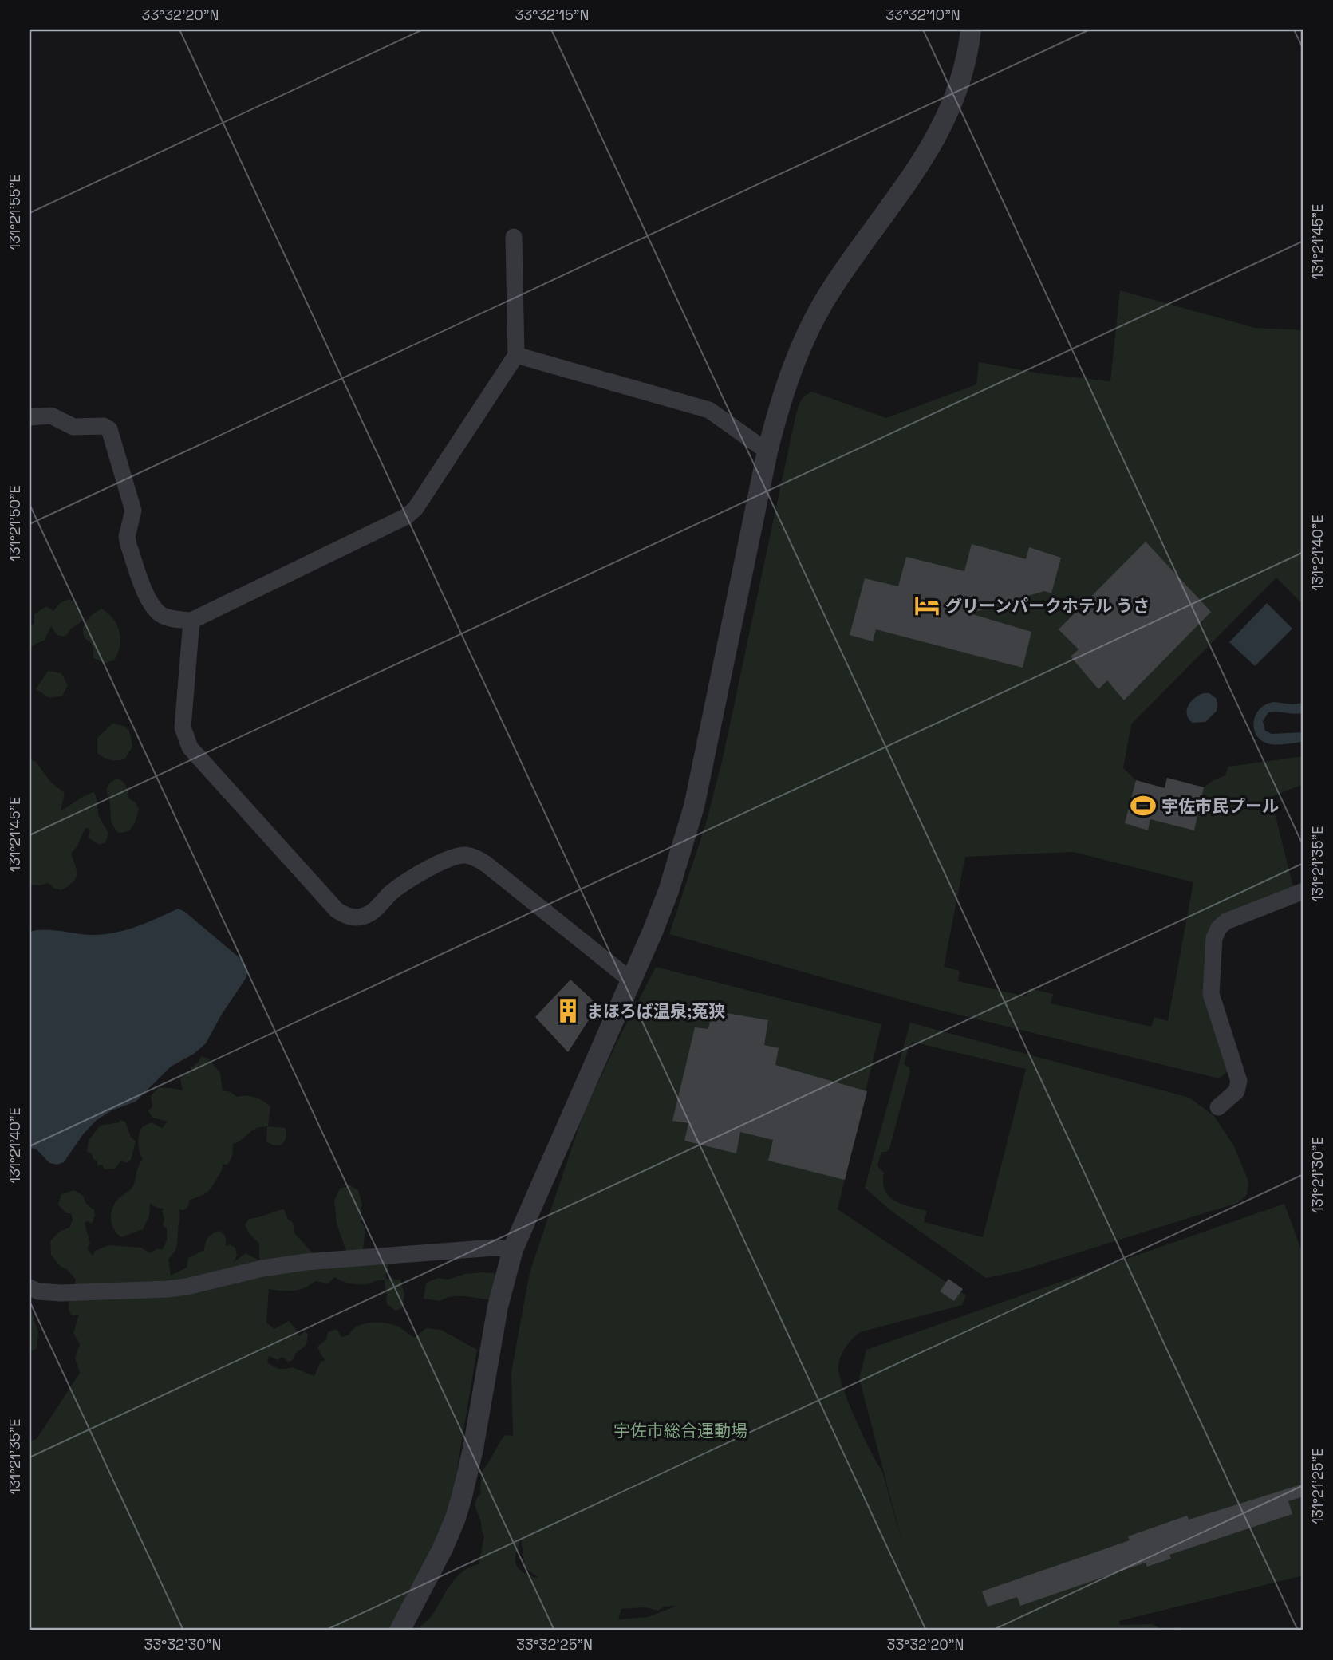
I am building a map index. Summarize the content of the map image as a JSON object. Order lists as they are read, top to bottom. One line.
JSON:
{"parks":["宇佐市総合運動場"],"places":{"hotel":["グリーンパークホテル うさ"],"sports":["宇佐市民プール"],"building":["まほろば温泉;菟狭"]},"coordinates":["33°32'20\"N","33°32'15\"N","33°32'10\"N","131°21'55\"E","131°21'45\"E","131°21'50\"E","131°21'40\"E","131°21'35\"E","131°21'30\"E","131°21'25\"E","33°32'30\"N","33°32'25\"N"]}
